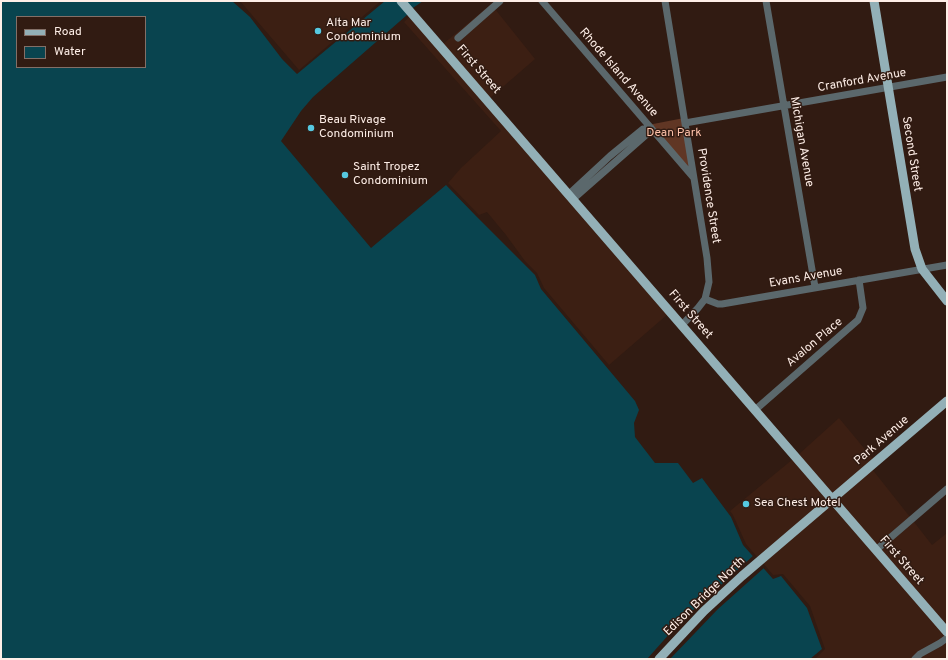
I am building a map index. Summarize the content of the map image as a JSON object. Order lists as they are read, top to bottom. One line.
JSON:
{"streets":{"main road":["First Street","Second Street","Park Avenue","Edison Bridge North"],"street":["Rhode Island Avenue","Cranford Avenue","Michigan Avenue","Providence Street","Evans Avenue","Avalon Place"]},"crossings":[["First Street","Avalon Place"],["First Street","Park Avenue"],["Rhode Island Avenue","Providence Street"],["Cranford Avenue","Michigan Avenue"],["Cranford Avenue","Second Street"],["Cranford Avenue","Providence Street"],["Michigan Avenue","Evans Avenue"],["Second Street","Evans Avenue"],["Providence Street","Evans Avenue"],["Evans Avenue","Avalon Place"],["Park Avenue","Edison Bridge North"]],"parks":["Dean Park"],"places":["Alta Mar Condominium","Beau Rivage Condominium","Saint Tropez Condominium","Sea Chest Motel"],"legend":["Road","Water"]}
